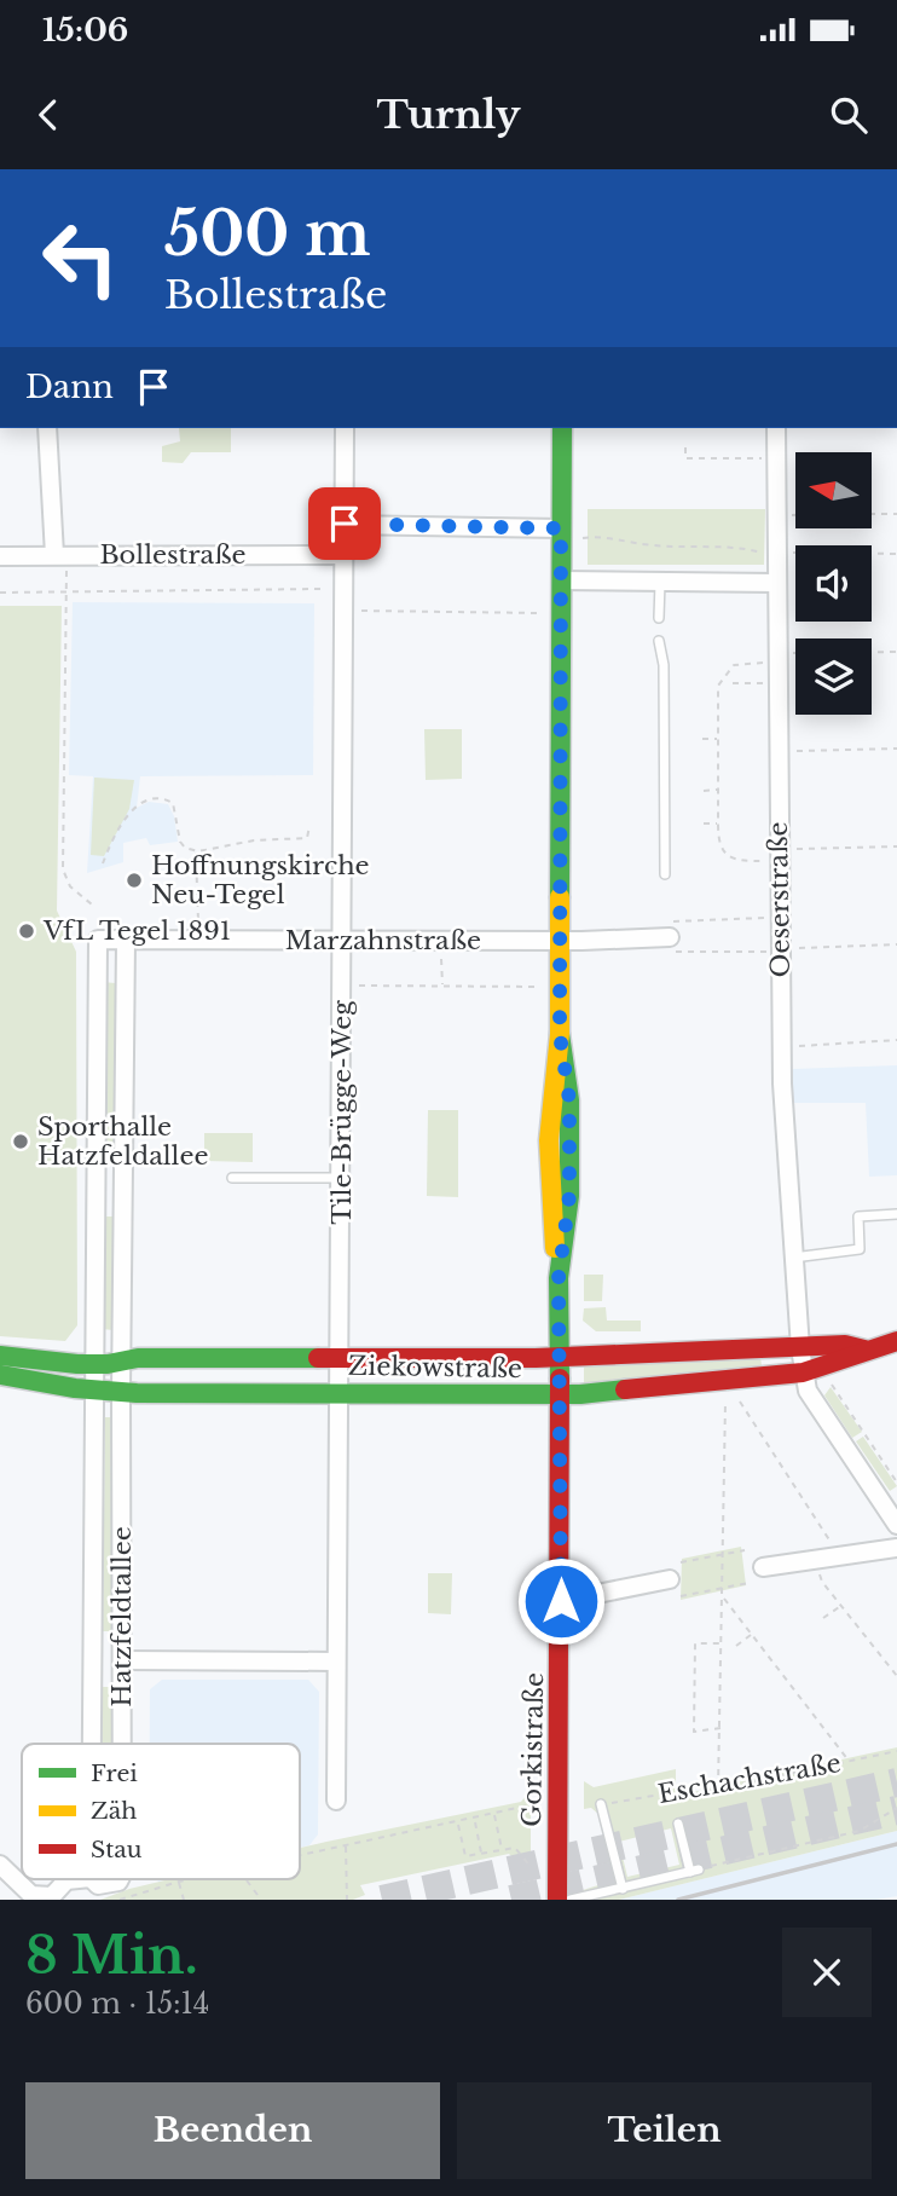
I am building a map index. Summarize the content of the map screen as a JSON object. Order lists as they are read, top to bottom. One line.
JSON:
{"streets":{"street":["Bollestraße","Oeserstraße","Marzahnstraße","Tile-Brügge-Weg","Ziekowstraße","Hatzfeldtallee","Gorkistraße"],"path":["Eschachstraße"]},"crossings":[["Bollestraße","Tile-Brügge-Weg"],["Oeserstraße","Ziekowstraße"],["Marzahnstraße","Tile-Brügge-Weg"],["Marzahnstraße","Hatzfeldtallee"],["Marzahnstraße","Gorkistraße"],["Tile-Brügge-Weg","Ziekowstraße"],["Ziekowstraße","Hatzfeldtallee"],["Ziekowstraße","Gorkistraße"]],"places":["Hoffnungskirche Neu-Tegel","VfL Tegel 1891","Sporthalle Hatzfeldallee"],"legend":["Frei","Zäh","Stau"],"north":"left","page":{"status":"15:06","header":"Turnly","turn":["500 m","Bollestraße"],"then":"Dann","heading":["8 Min.","600 m · 15:14"],"buttons":["Beenden","Teilen"]}}
